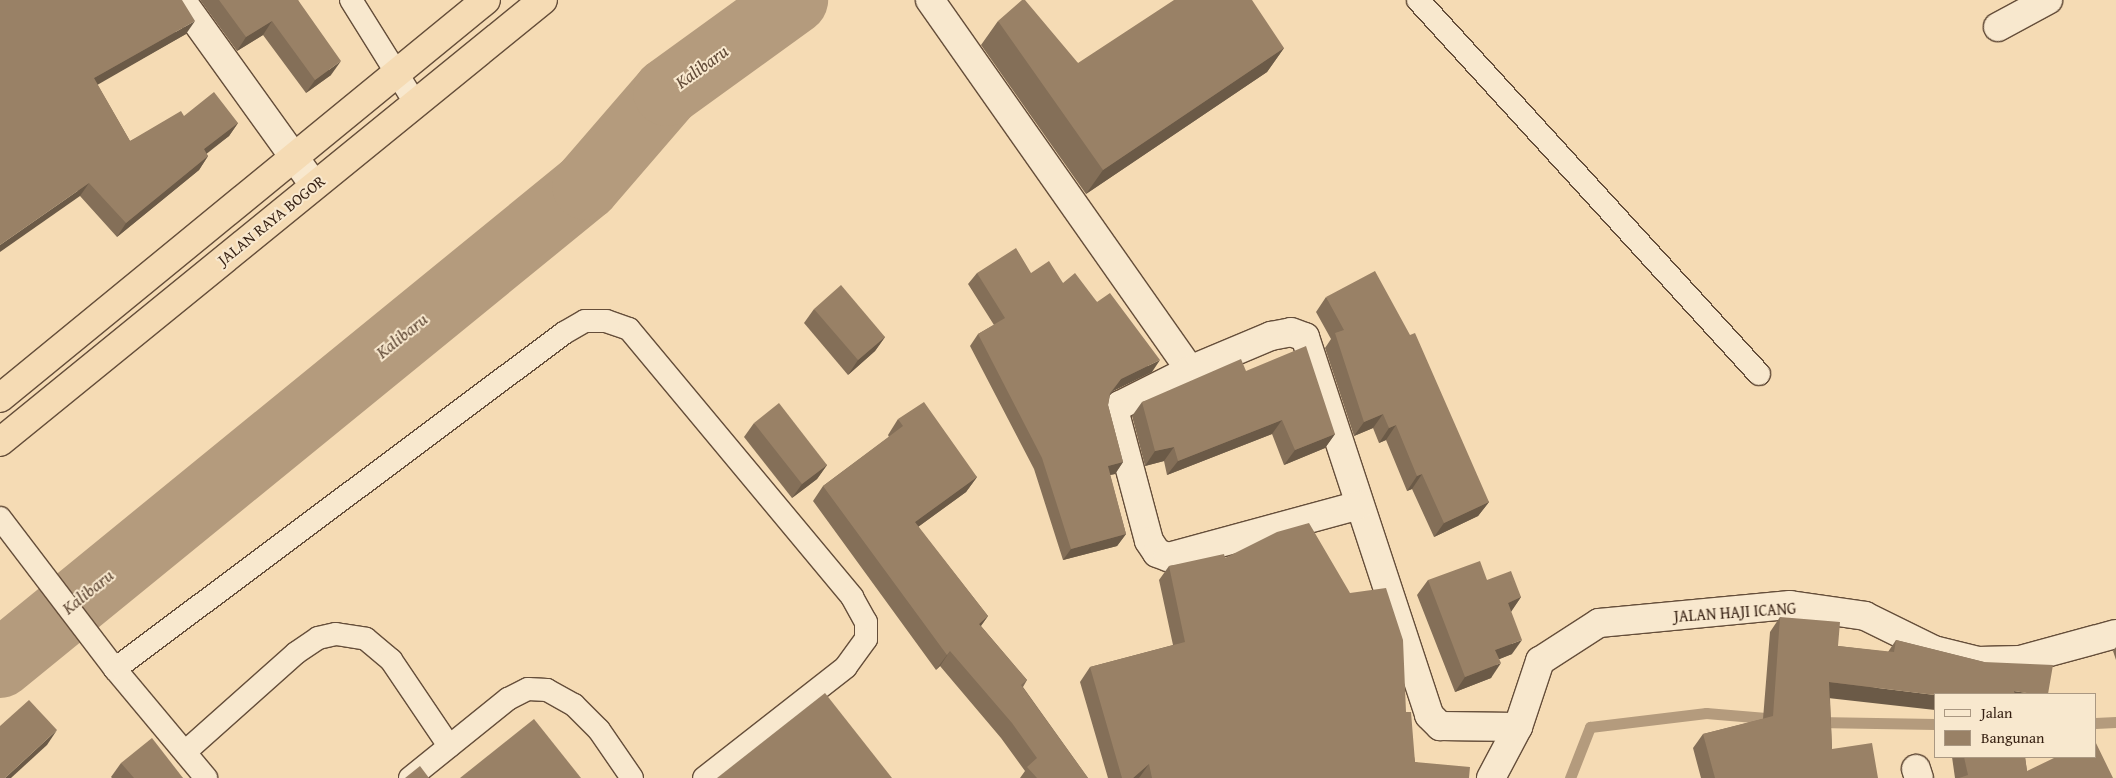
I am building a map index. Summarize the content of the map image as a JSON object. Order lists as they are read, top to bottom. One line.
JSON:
{"streets":{"highway":["JALAN RAYA BOGOR"],"street":["JALAN HAJI ICANG"]},"water":["Kalibaru"],"legend":["Jalan","Bangunan"]}
